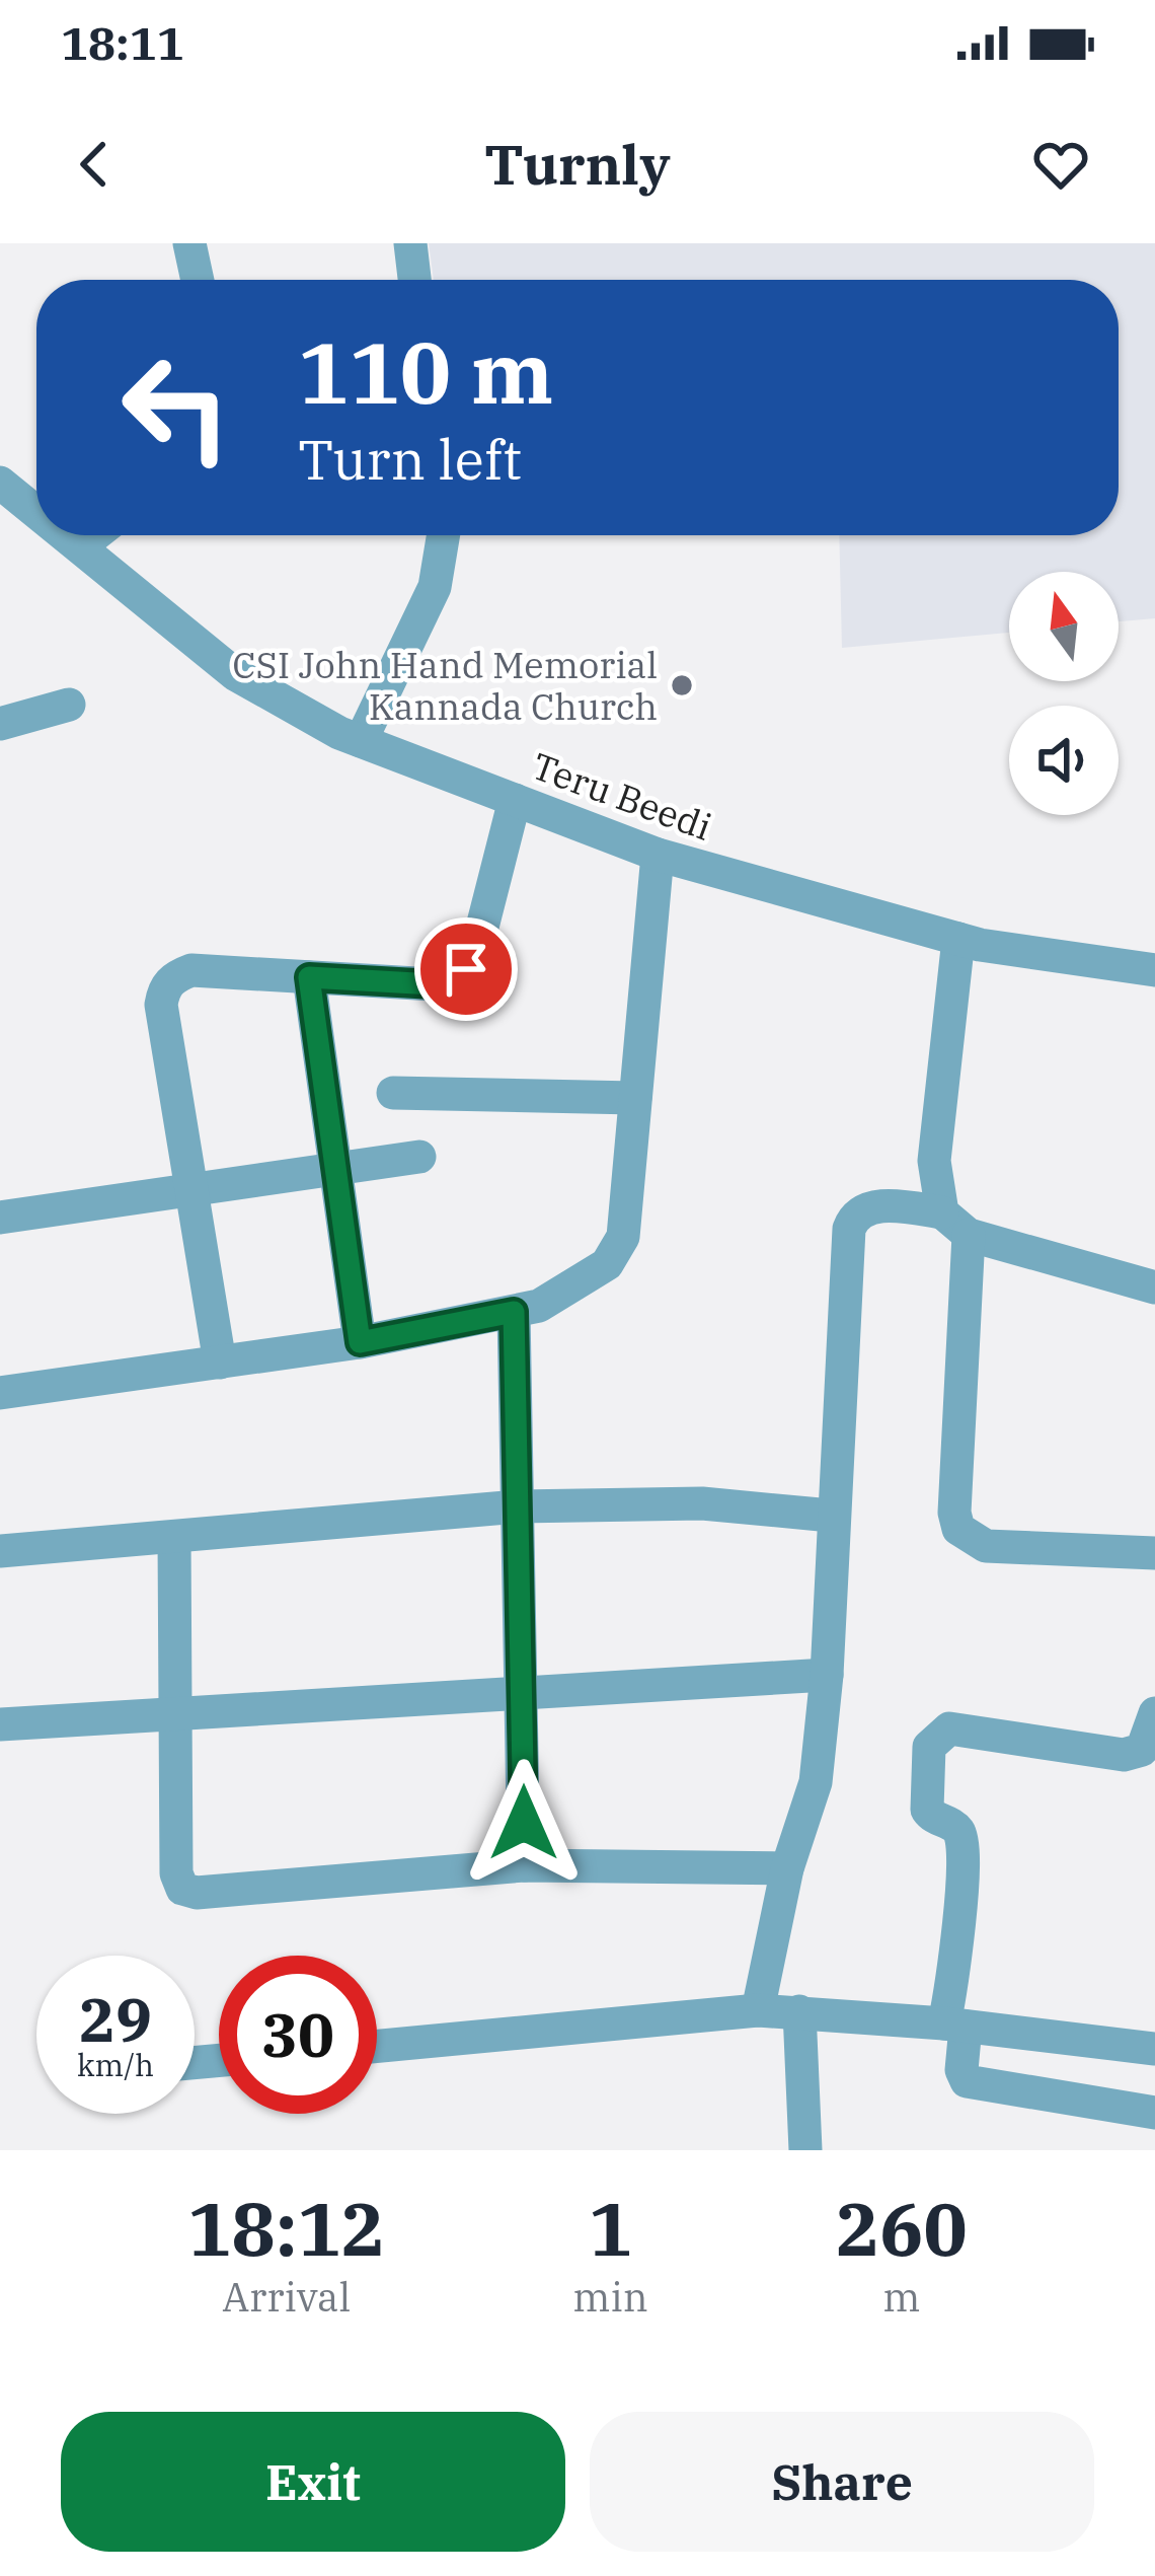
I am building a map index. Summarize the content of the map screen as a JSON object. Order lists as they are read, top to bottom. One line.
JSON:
{"streets":{"street":["Teru Beedi"]},"places":["CSI John Hand Memorial Kannada Church"],"north":"top","page":{"status":"18:11","header":"Turnly","turn":["110 m","Turn left"],"speed":"29 km/h","limit":"30","eta":["18:12","Arrival","1","min","260","m"],"buttons":["Exit","Share"]}}
